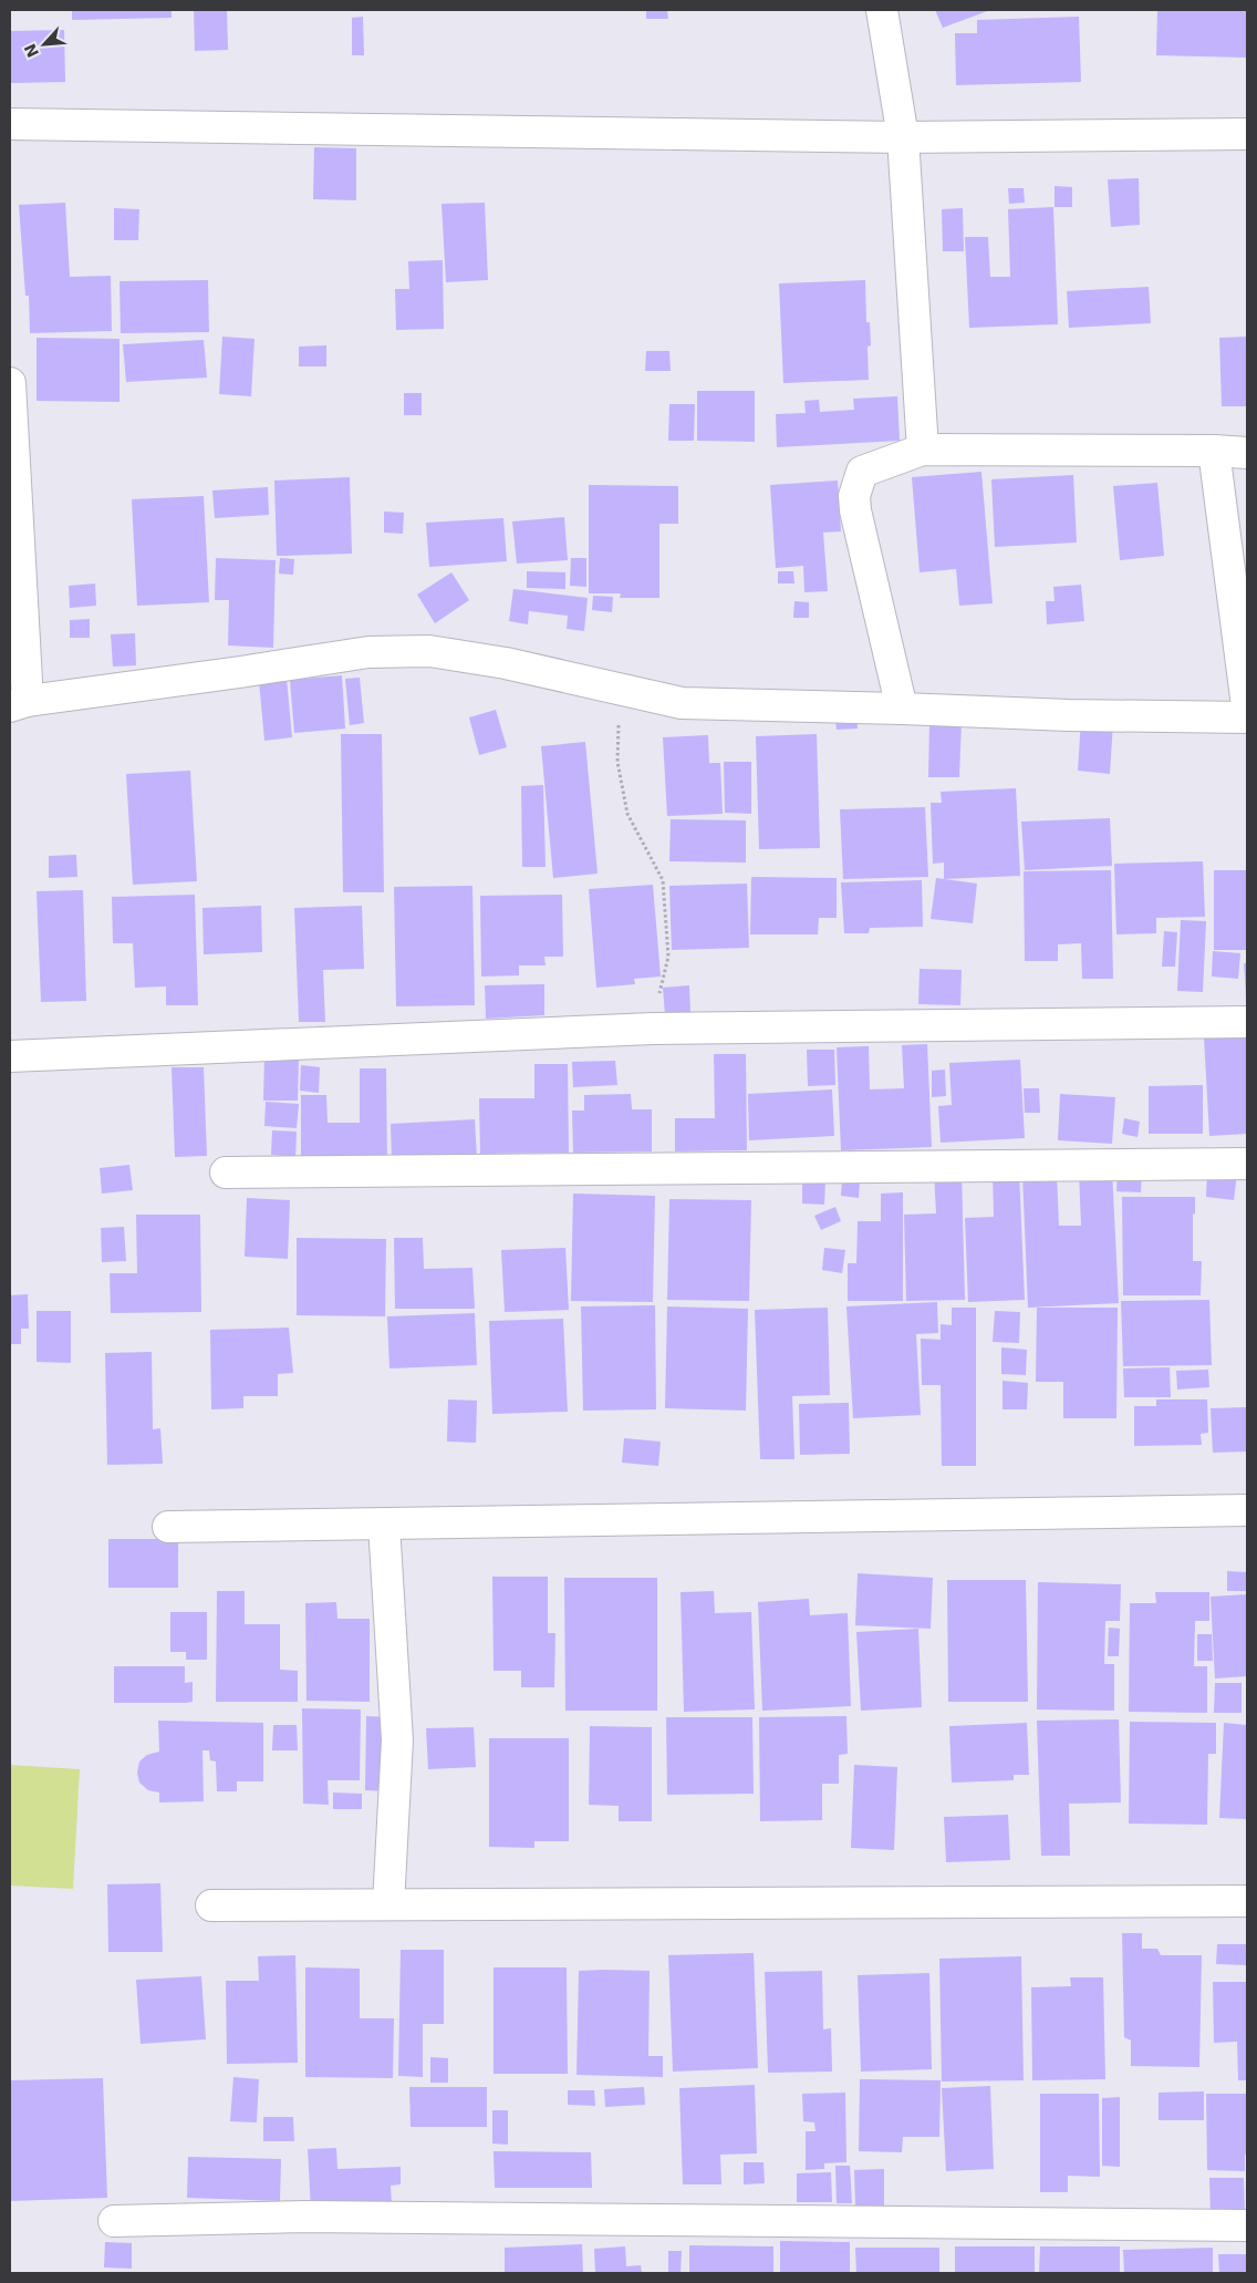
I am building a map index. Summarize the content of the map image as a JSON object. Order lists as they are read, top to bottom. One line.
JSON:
{"north":"bottom left"}
